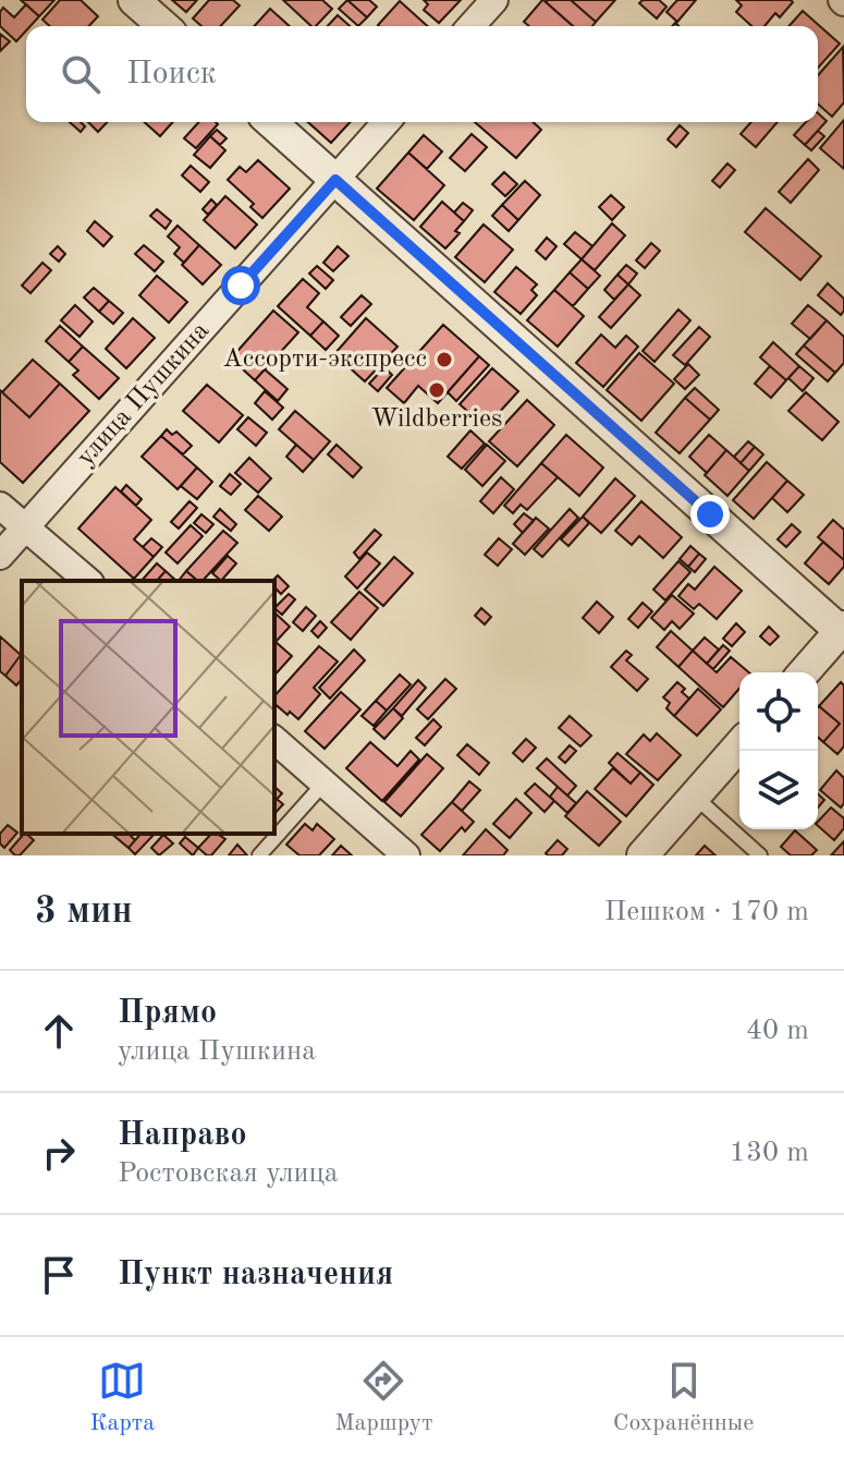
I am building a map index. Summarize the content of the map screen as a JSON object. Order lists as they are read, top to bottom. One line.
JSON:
{"streets":{"street":["улица Пушкина"]},"places":["Ассорти-экспресс","Wildberries"],"page":{"search":"Поиск","heading":["3 мин","Пешком · 170 m"],"list":[["Прямо","улица Пушкина","40 m"],["Направо","Ростовская улица","130 m"],"Пункт назначения"],"nav":["Карта","Маршрут","Сохранённые"]}}
